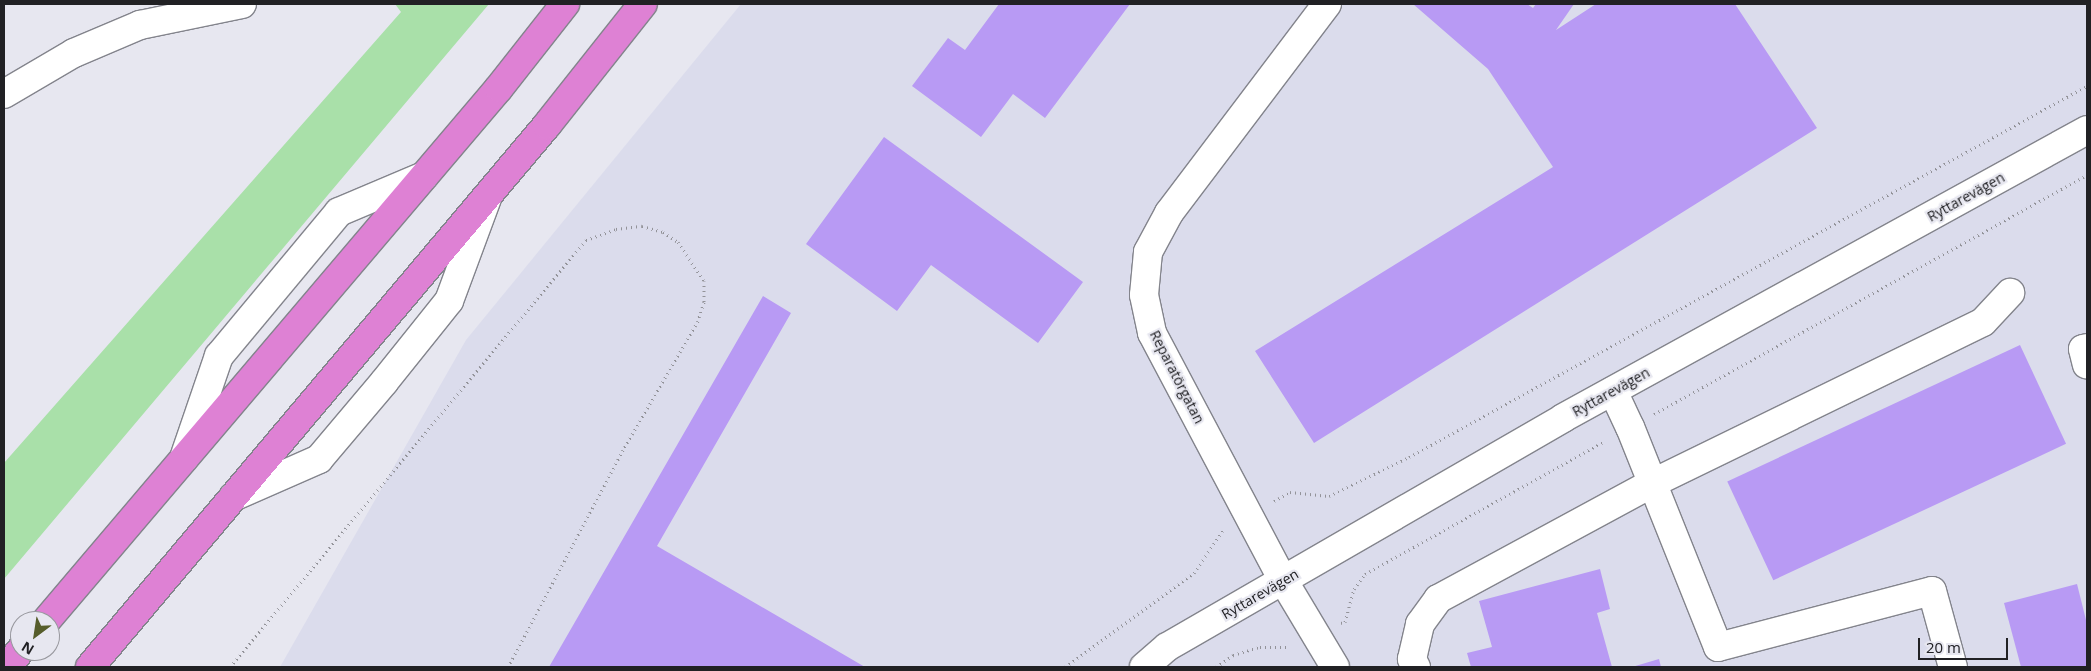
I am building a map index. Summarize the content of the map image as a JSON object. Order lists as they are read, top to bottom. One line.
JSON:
{"streets":{"street":["Ryttarevägen","Reparatörgatan"]},"crossings":[["Ryttarevägen","Reparatörgatan"]],"scale_bar":"20 m","north":"bottom left"}
